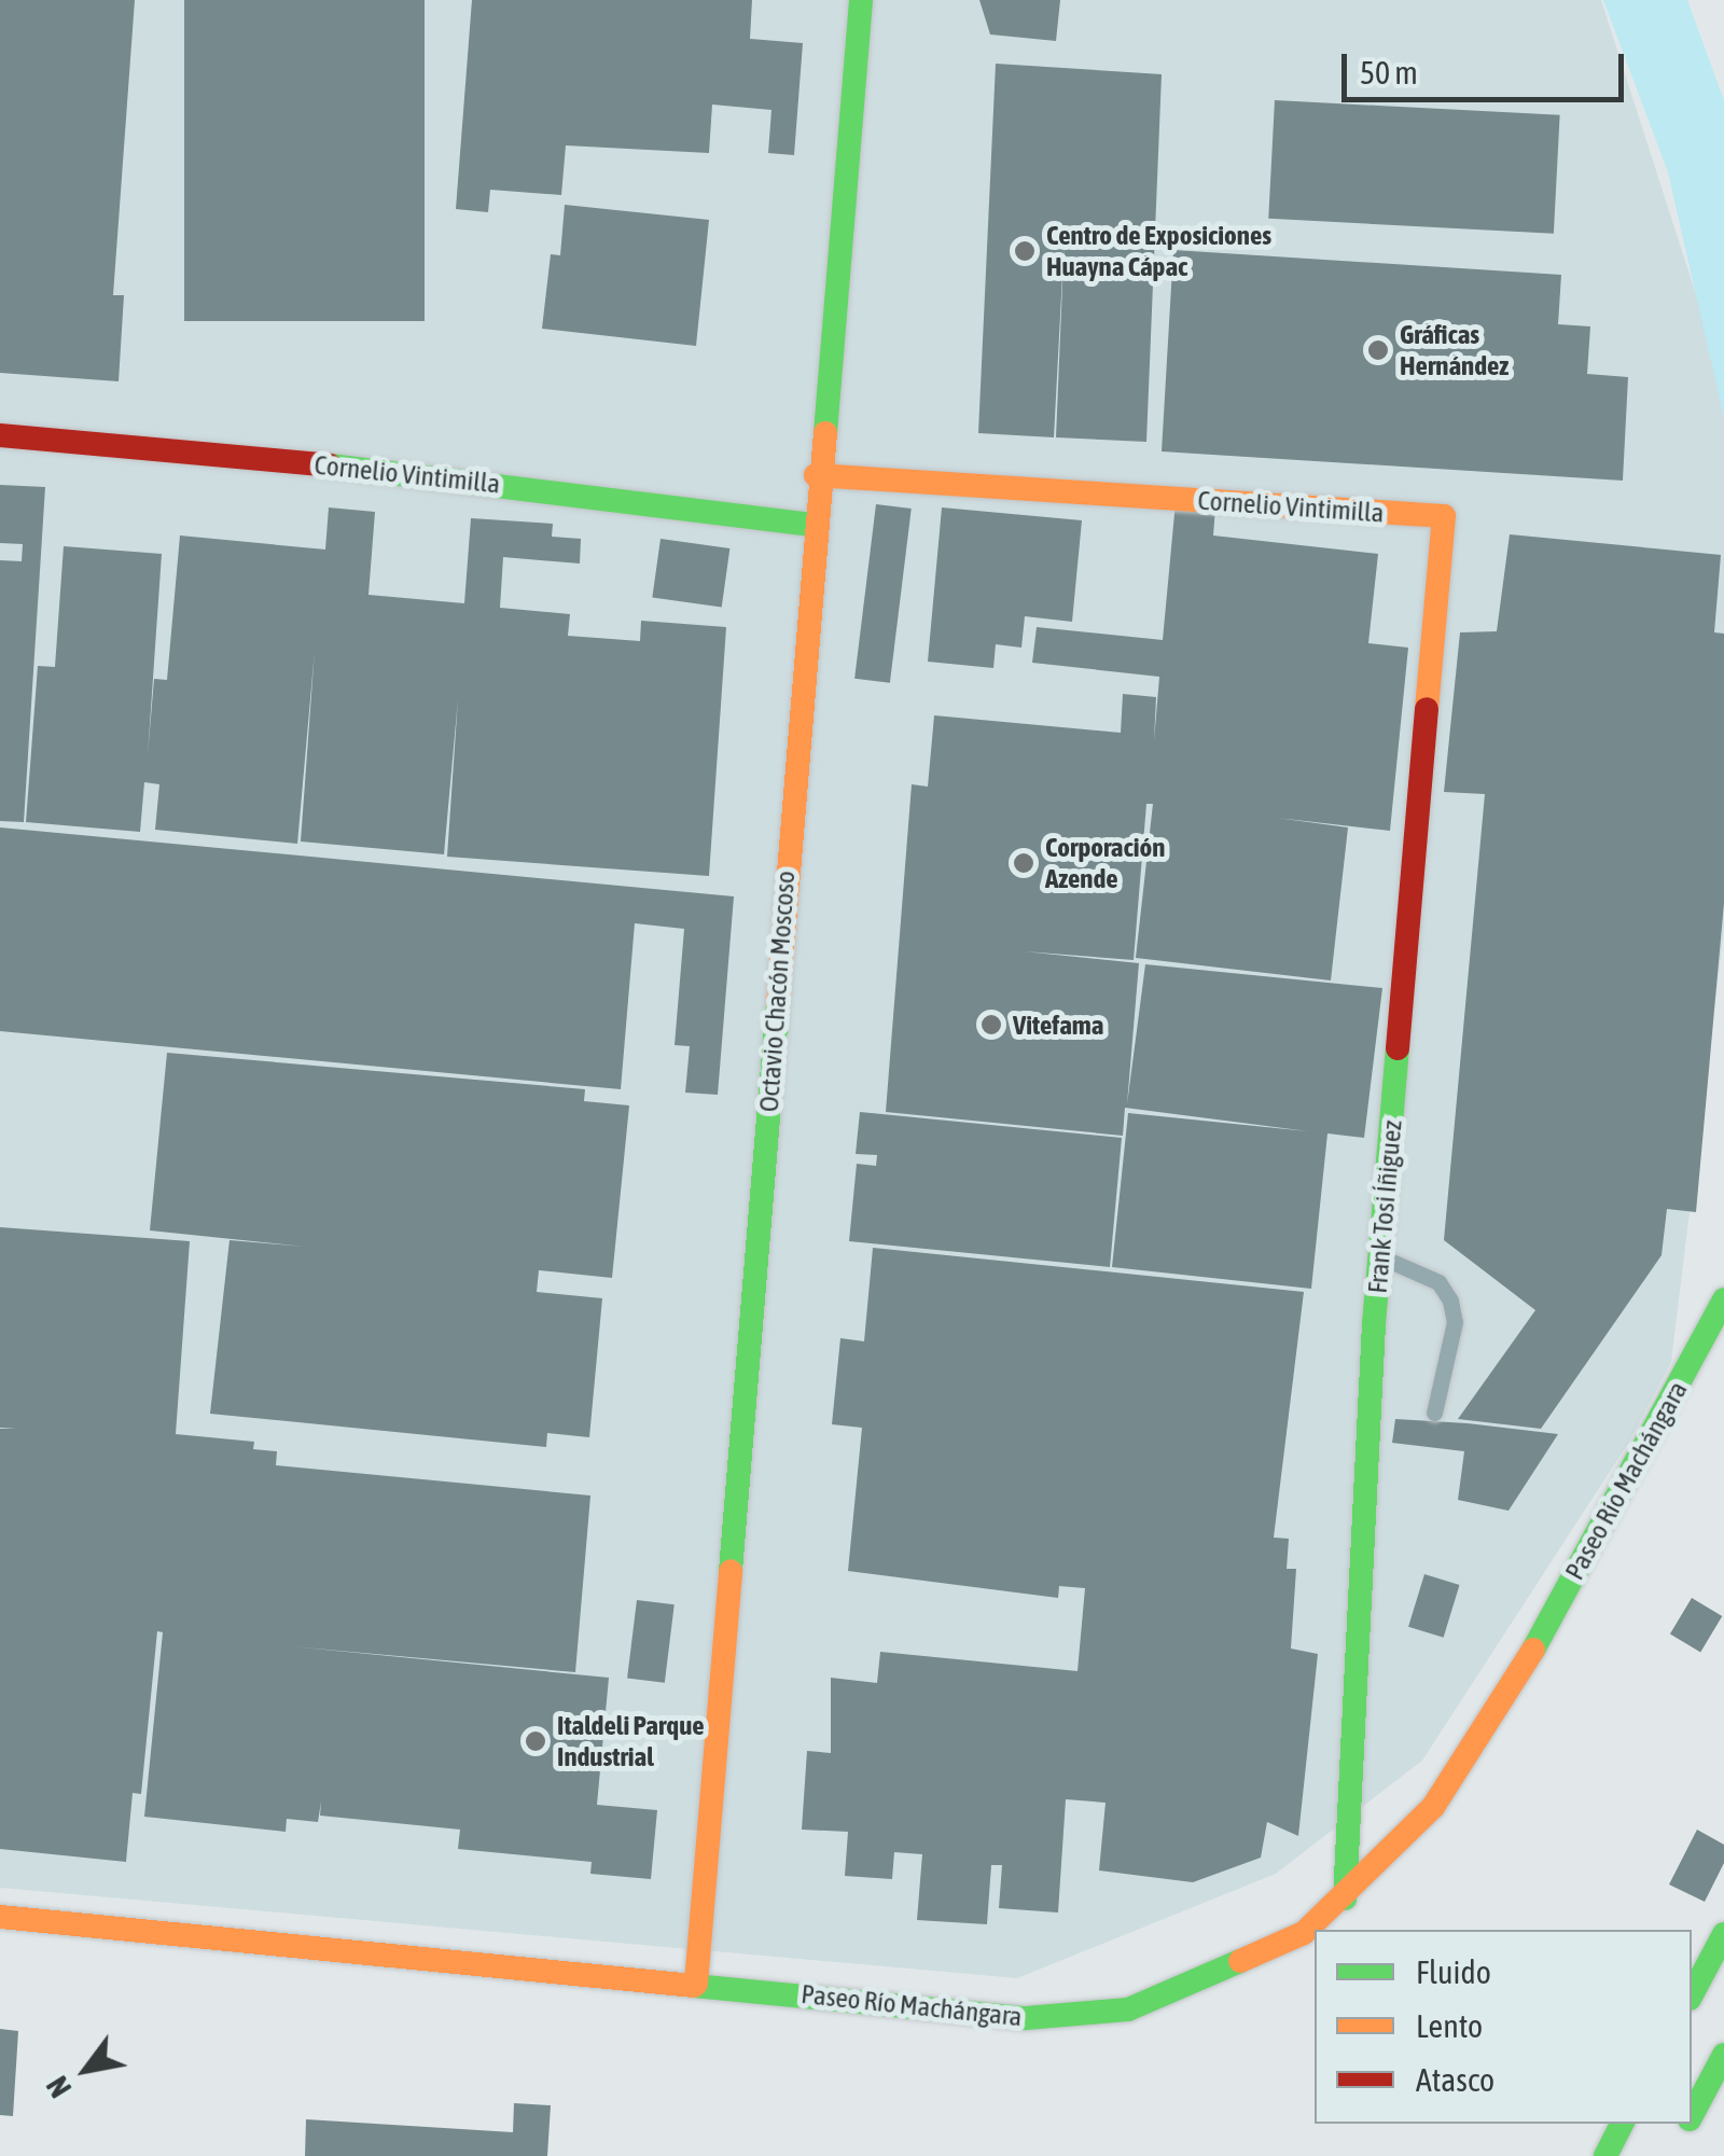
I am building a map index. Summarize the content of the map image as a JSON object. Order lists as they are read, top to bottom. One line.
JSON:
{"streets":{"main road":["Cornelio Vintimilla","Octavio Chacón Moscoso","Frank Tosi Íñiguez","Paseo Río Machángara"]},"crossings":[["Cornelio Vintimilla","Octavio Chacón Moscoso"],["Cornelio Vintimilla","Frank Tosi Íñiguez"],["Octavio Chacón Moscoso","Paseo Río Machángara"],["Frank Tosi Íñiguez","Paseo Río Machángara"]],"places":["Centro de Exposiciones Huayna Cápac","Gráficas Hernández","Corporación Azende","Vitefama","Italdeli Parque Industrial"],"legend":["Fluido","Lento","Atasco"],"scale_bar":"50 m","north":"bottom left"}
